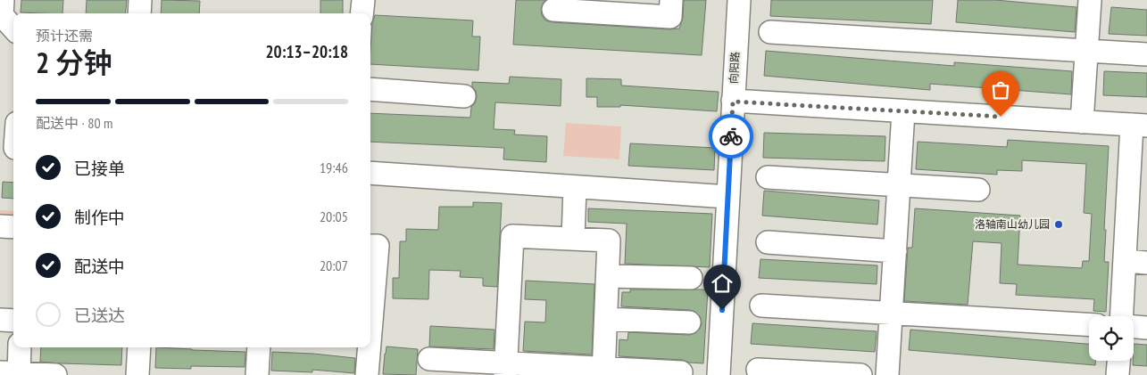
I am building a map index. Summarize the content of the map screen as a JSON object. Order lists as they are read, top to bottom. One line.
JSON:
{"streets":{"street":["向阳路"]},"places":["洛轴南山幼儿园"],"page":{"heading":["2 分钟","预计还需","20:13–20:18"],"bar":"配送中 · 80 m","list":[["已接单","19:46"],["制作中","20:05"],["配送中","20:07"],"已送达"]}}
